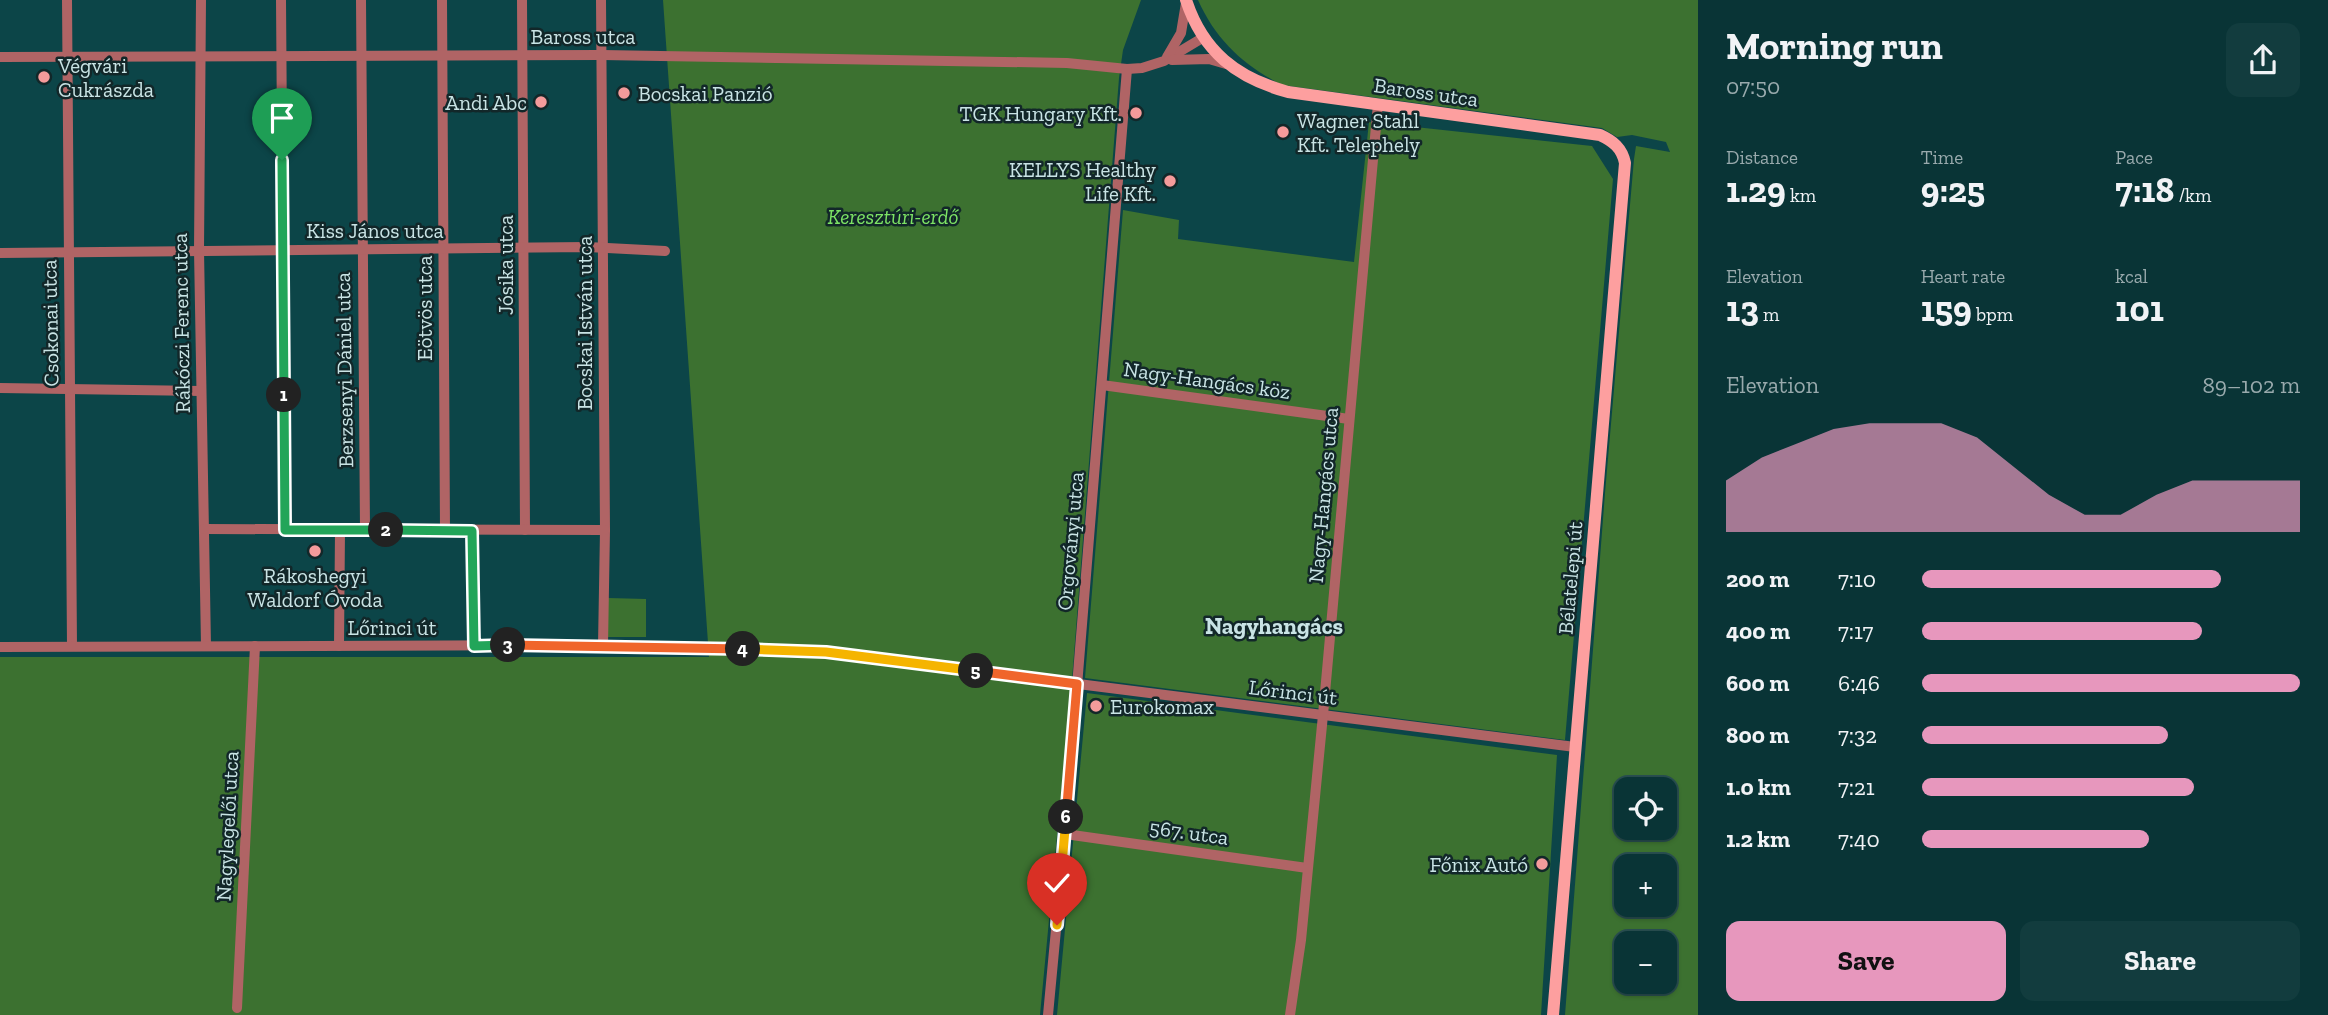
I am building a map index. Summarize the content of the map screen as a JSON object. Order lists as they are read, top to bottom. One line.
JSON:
{"streets":{"main road":["Baross utca","Bélatelepi út"],"street":["Kiss János utca","Jósika utca","Eötvös utca","Csokonai utca","Rákóczi Ferenc utca","Bocskai István utca","Berzsenyi Dániel utca","Nagy-Hangács köz","Nagy-Hangács utca","Orgoványi utca","Lőrinci út","Nagylegelői utca","567. utca"]},"crossings":[["Baross utca","Jósika utca"],["Baross utca","Eötvös utca"],["Baross utca","Csokonai utca"],["Baross utca","Rákóczi Ferenc utca"],["Baross utca","Bocskai István utca"],["Baross utca","Berzsenyi Dániel utca"],["Baross utca","Nagy-Hangács utca"],["Baross utca","Orgoványi utca"],["Baross utca","Bélatelepi út"],["Kiss János utca","Jósika utca"],["Kiss János utca","Eötvös utca"],["Kiss János utca","Csokonai utca"],["Kiss János utca","Rákóczi Ferenc utca"],["Kiss János utca","Bocskai István utca"],["Kiss János utca","Berzsenyi Dániel utca"],["Csokonai utca","Lőrinci út"],["Rákóczi Ferenc utca","Lőrinci út"],["Bocskai István utca","Lőrinci út"],["Nagy-Hangács köz","Nagy-Hangács utca"],["Nagy-Hangács köz","Orgoványi utca"],["Nagy-Hangács utca","Lőrinci út"],["Nagy-Hangács utca","567. utca"],["Orgoványi utca","Lőrinci út"],["Orgoványi utca","567. utca"],["Bélatelepi út","Lőrinci út"],["Lőrinci út","Nagylegelői utca"]],"districts":["Nagyhangács"],"parks":["Keresztúri-erdő"],"places":["Végvári Cukrászda","Bocskai Panzió","Andi Abc","TGK Hungary Kft.","Wagner Stahl Kft. Telephely","KELLYS Healthy Life Kft.","Rákoshegyi Waldorf Óvoda","Eurokomax","Főnix Autó"],"page":{"heading":["Morning run","07:50"],"stats":[["Distance","1.29 km"],["Time","9:25"],["Pace","7:18 /km"],["Elevation","13 m"],["Heart rate","159 bpm"],["kcal","101"]],"chart":["Elevation","89–102 m"],"pins":["1","2","3","4","5","6"],"list":[{"name":"200 m","note":"7:10"},{"name":"400 m","note":"7:17"},{"name":"600 m","note":"6:46"},{"name":"800 m","note":"7:32"},{"name":"1.0 km","note":"7:21"},{"name":"1.2 km","note":"7:40"}],"map_buttons":["+","−"],"buttons":["Save","Share"]}}
